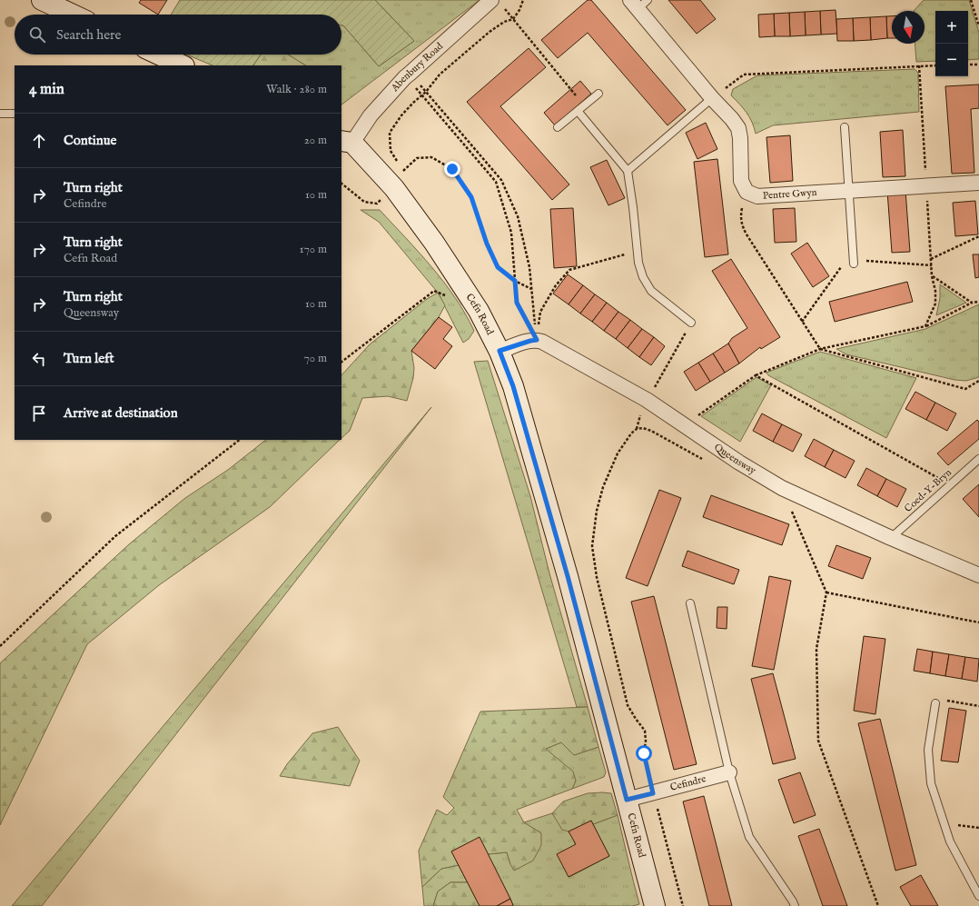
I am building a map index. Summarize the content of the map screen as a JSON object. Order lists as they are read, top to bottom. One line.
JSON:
{"streets":{"street":["Abenbury Road","Pentre Gwyn","Cefn Road","Queensway","Cefindre"],"lane":["Coed-Y-Bryn"]},"crossings":[["Abenbury Road","Cefn Road"],["Cefn Road","Cefindre"],["Queensway","Coed-Y-Bryn"]],"north":"bottom","page":{"map_buttons":["+","−"],"search":"Search here","heading":["4 min","Walk · 280 m"],"list":[["Continue","20 m"],["Turn right","Cefindre","10 m"],["Turn right","Cefn Road","170 m"],["Turn right","Queensway","10 m"],["Turn left","70 m"],"Arrive at destination"]}}
